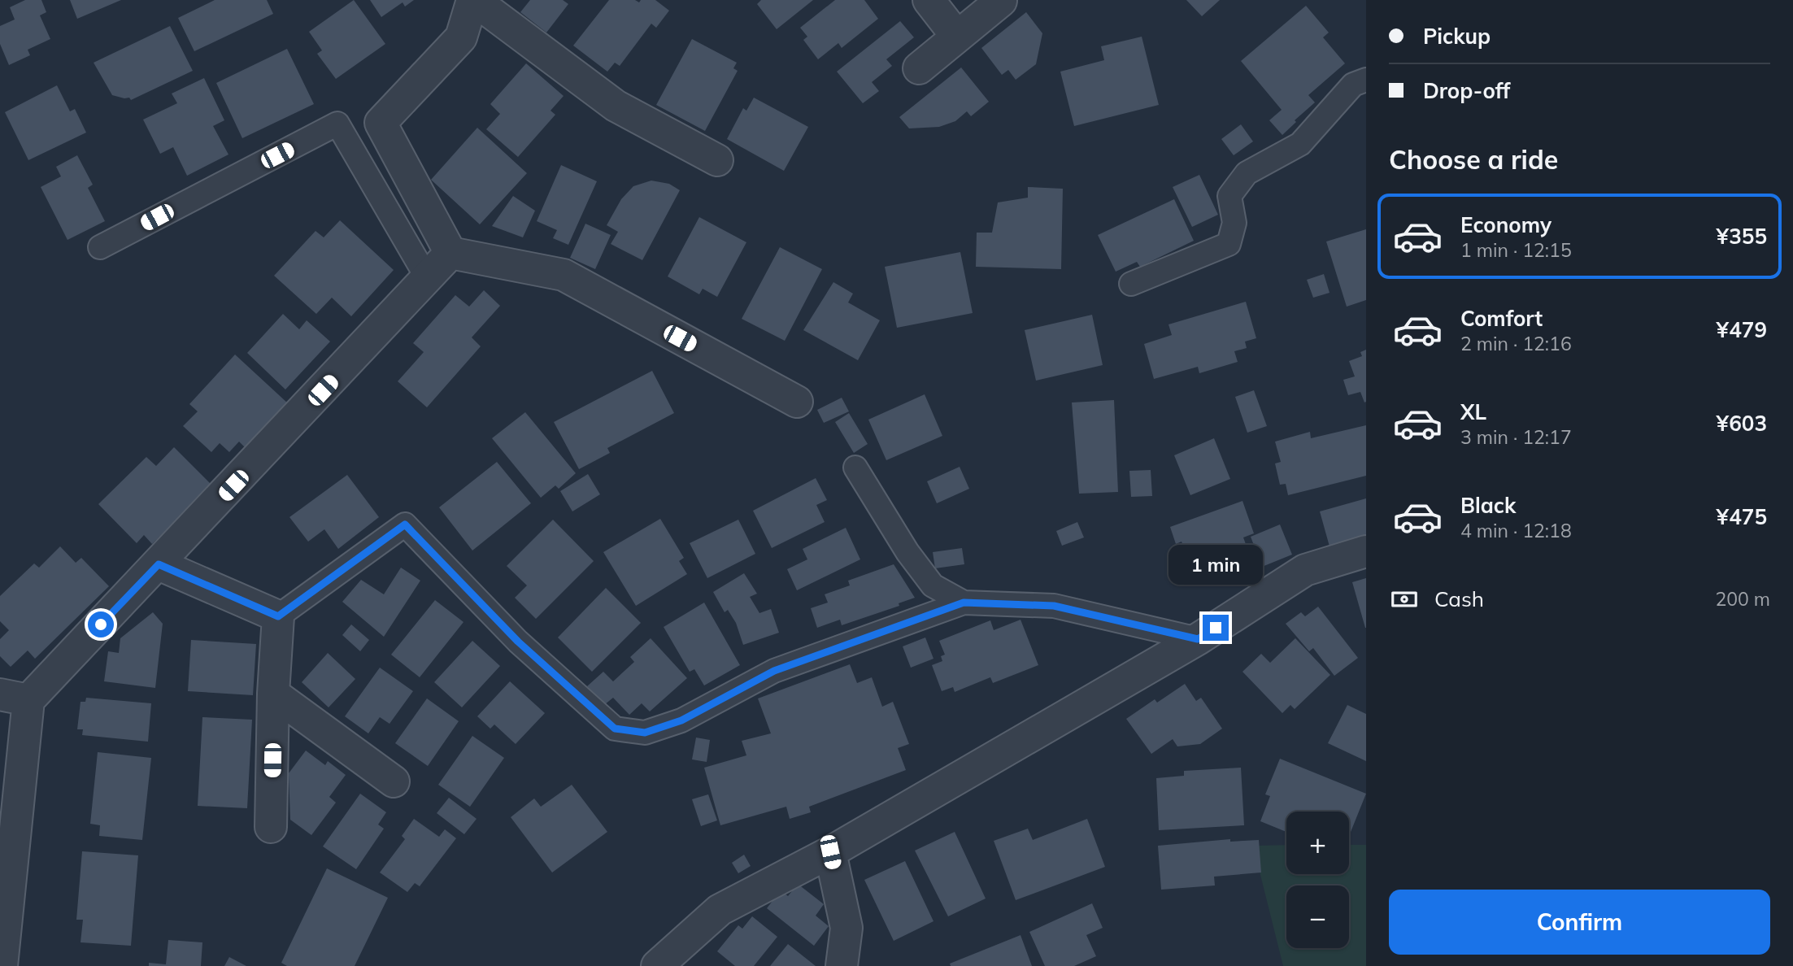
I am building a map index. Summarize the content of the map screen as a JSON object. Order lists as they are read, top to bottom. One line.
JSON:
{"page":{"banner":["Pickup","Drop-off"],"heading":"Choose a ride","list":[{"name":"Economy","note":"1 min · 12:15","value":"¥355"},{"name":"Comfort","note":"2 min · 12:16","value":"¥479"},{"name":"XL","note":"3 min · 12:17","value":"¥603"},{"name":"Black","note":"4 min · 12:18","value":"¥475"}],"bubble":"1 min","pay":["Cash","200 m"],"map_buttons":["+","−"],"buttons":"Confirm"}}
